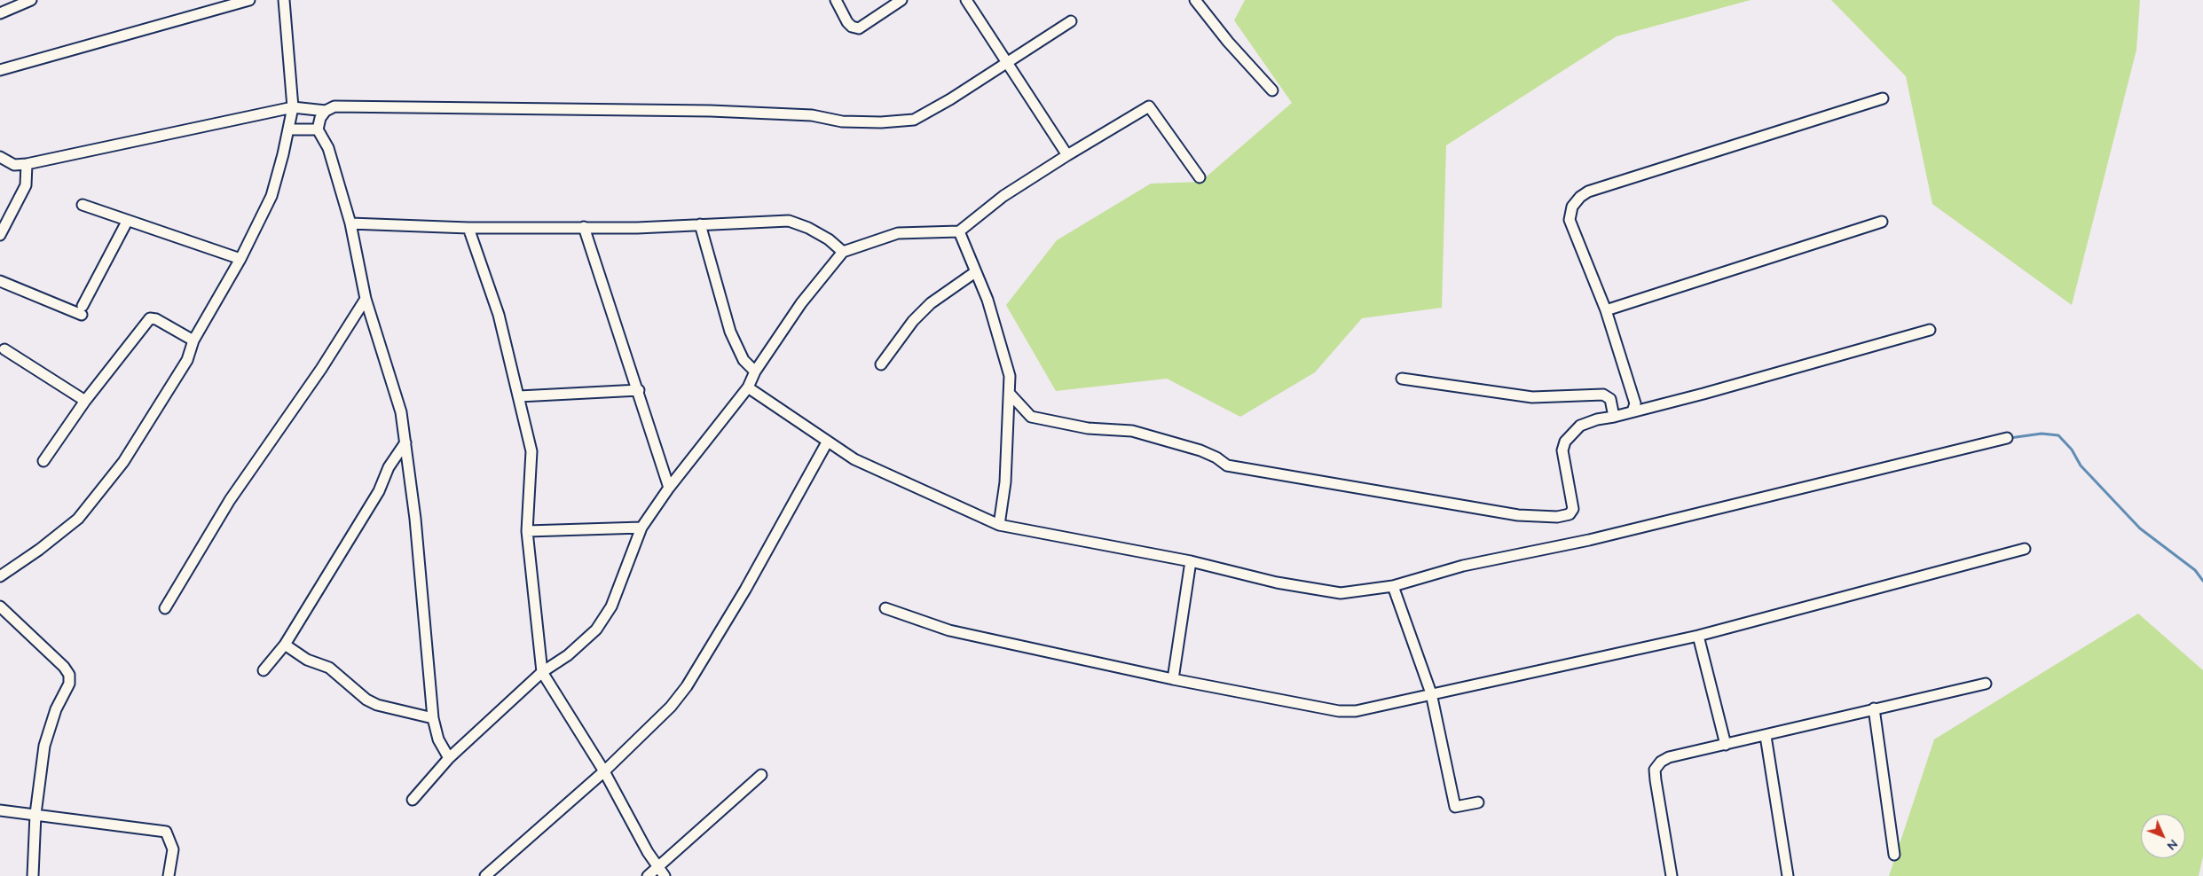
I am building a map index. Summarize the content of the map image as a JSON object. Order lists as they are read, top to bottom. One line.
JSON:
{"north":"bottom right"}
